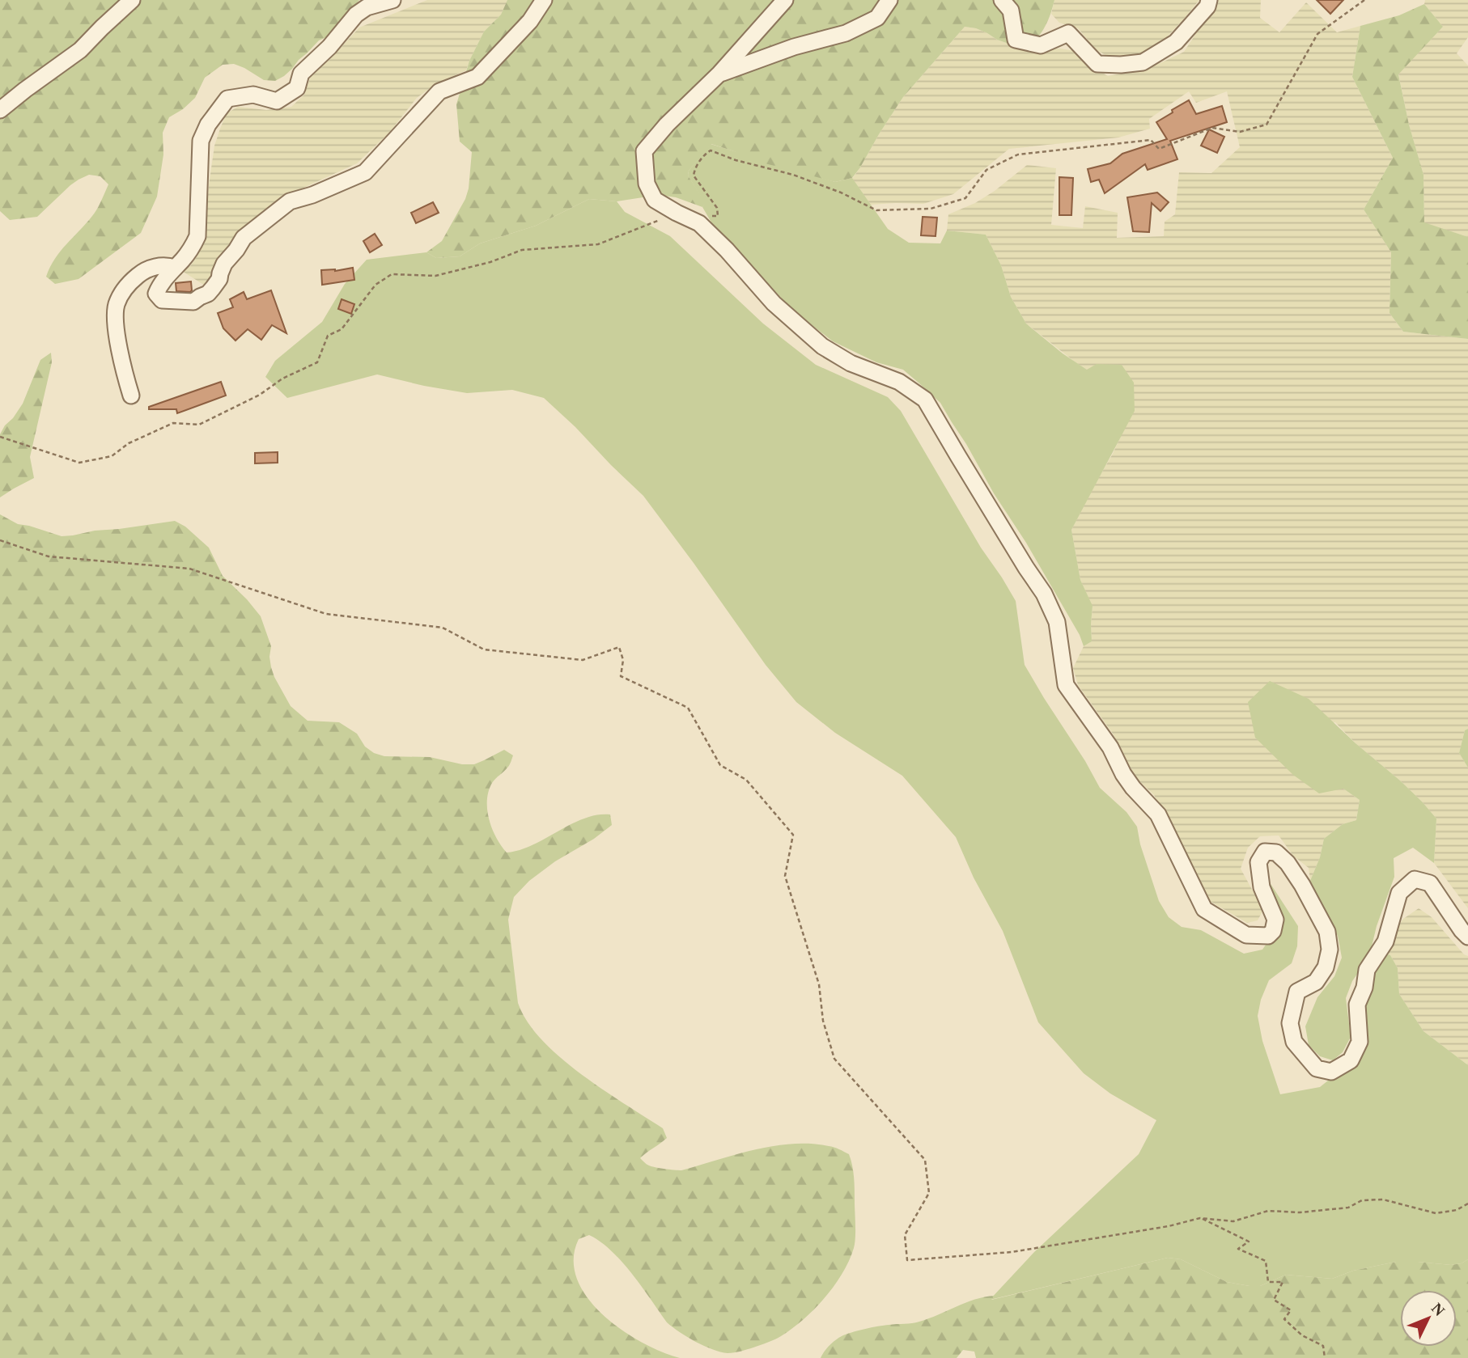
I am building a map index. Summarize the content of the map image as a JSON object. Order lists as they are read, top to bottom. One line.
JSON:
{"north":"top right"}
